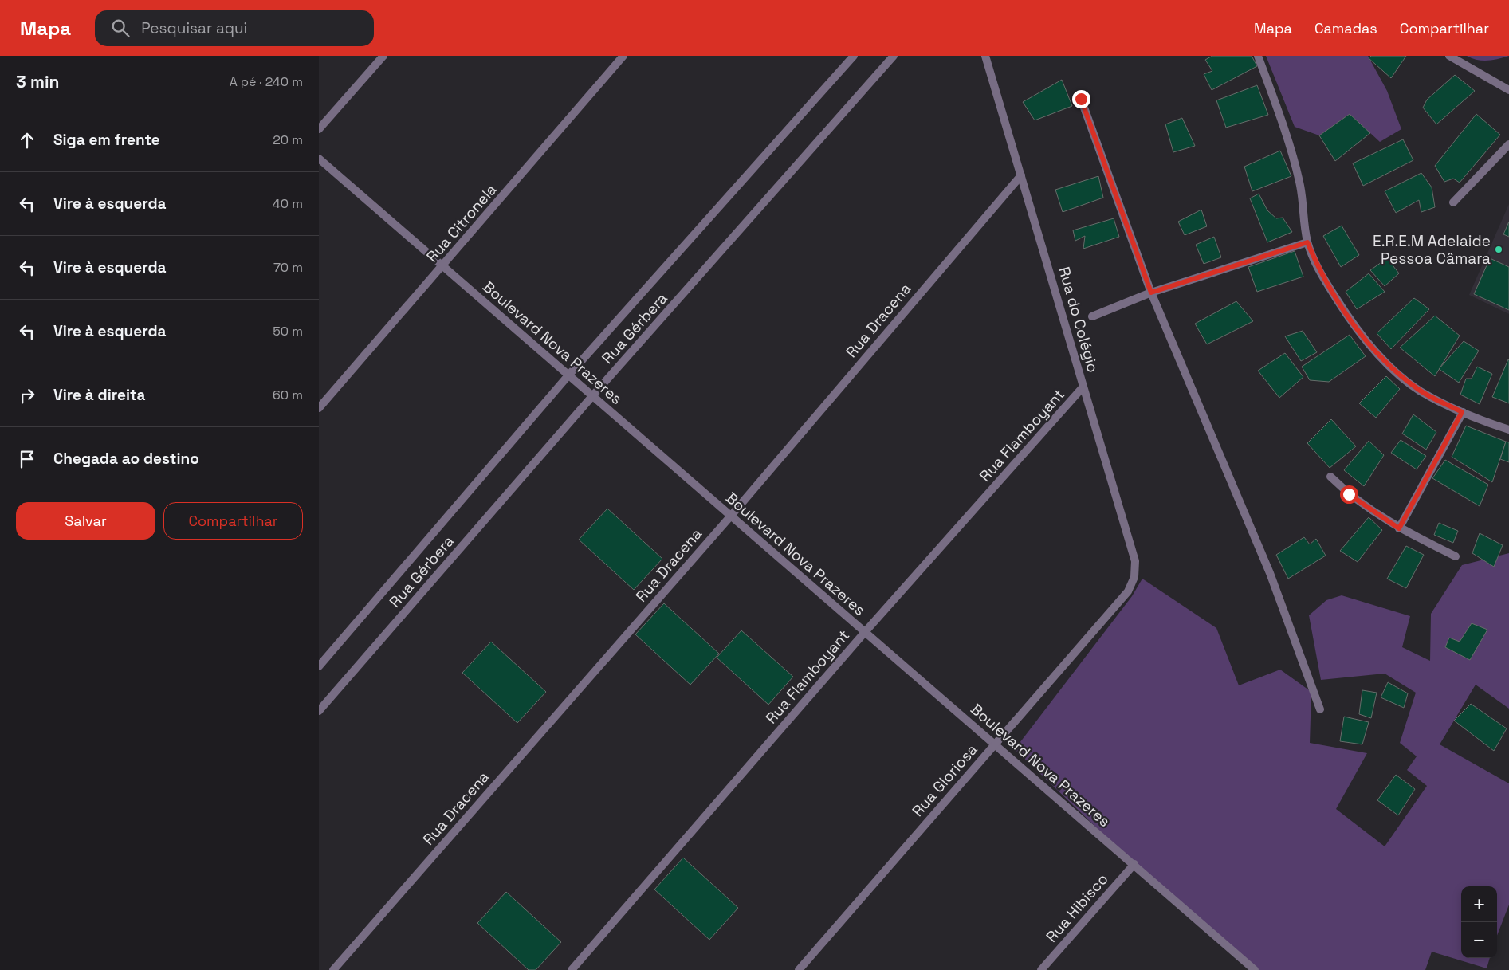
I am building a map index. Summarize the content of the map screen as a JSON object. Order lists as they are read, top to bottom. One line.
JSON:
{"streets":{"street":["Rua Citronela","Rua do Colégio","Rua Dracena","Rua Gérbera","Boulevard Nova Prazeres","Rua Flamboyant","Rua Gloriosa","Rua Hibisco"]},"crossings":[["Rua Citronela","Boulevard Nova Prazeres"],["Rua do Colégio","Rua Dracena"],["Rua do Colégio","Rua Flamboyant"],["Rua do Colégio","Rua Gloriosa"],["Rua Dracena","Boulevard Nova Prazeres"],["Rua Gérbera","Boulevard Nova Prazeres"],["Boulevard Nova Prazeres","Rua Flamboyant"],["Boulevard Nova Prazeres","Rua Gloriosa"],["Boulevard Nova Prazeres","Rua Hibisco"]],"places":["E.R.E.M Adelaide Pessoa Câmara"],"page":{"header":"Mapa","search":"Pesquisar aqui","nav":["Mapa","Camadas","Compartilhar"],"heading":["3 min","A pé · 240 m"],"list":[["Siga em frente","20 m"],["Vire à esquerda","40 m"],["Vire à esquerda","70 m"],["Vire à esquerda","50 m"],["Vire à direita","60 m"],"Chegada ao destino"],"buttons":["Salvar","Compartilhar"],"map_buttons":["+","−"]}}
